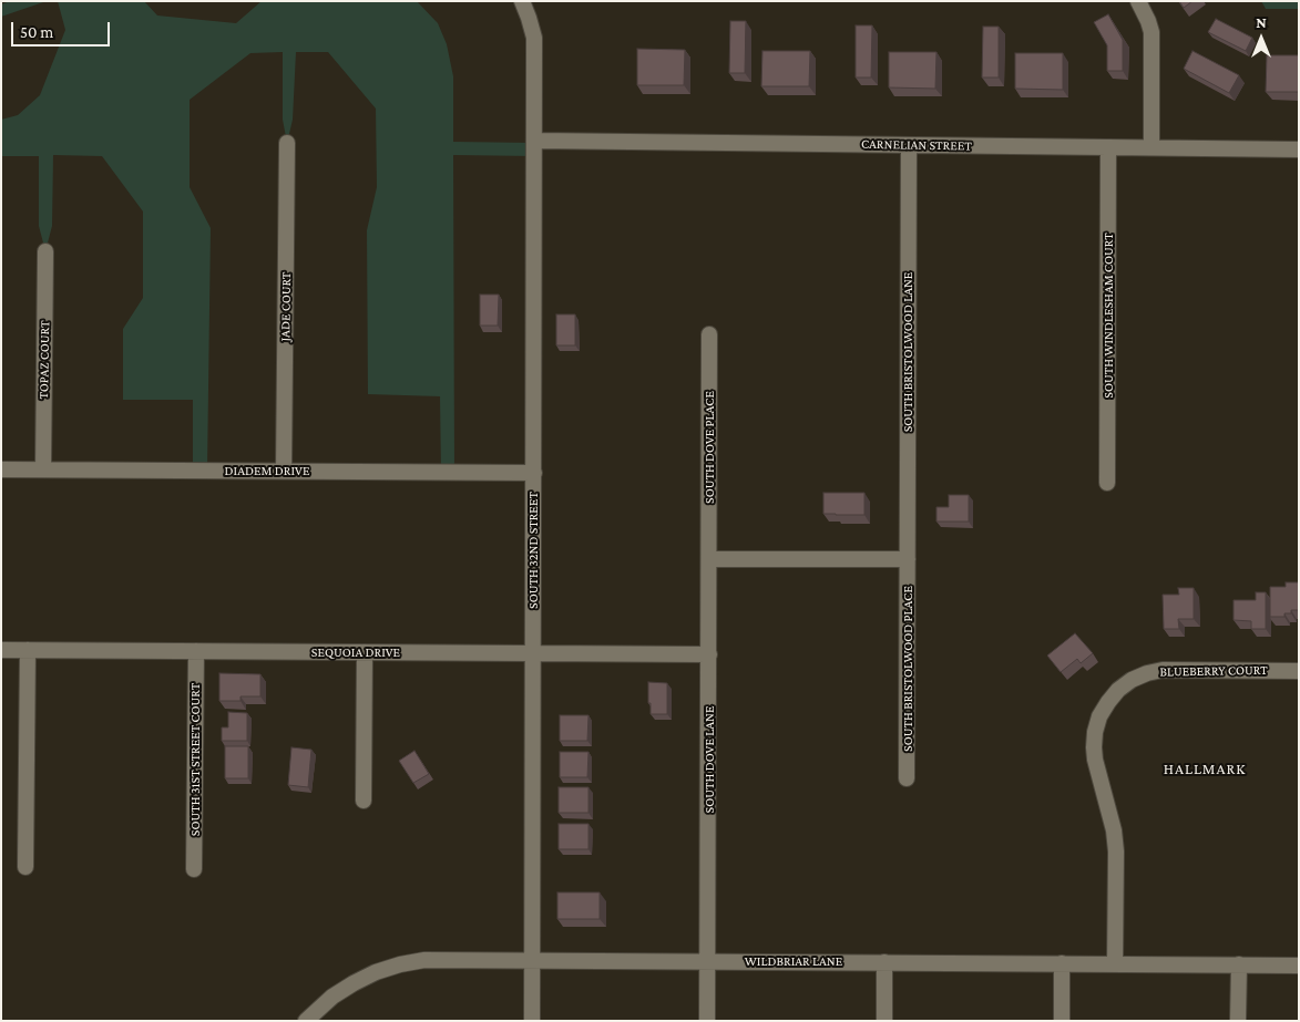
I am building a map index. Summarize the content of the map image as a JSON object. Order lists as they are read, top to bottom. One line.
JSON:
{"streets":{"street":["CARNELIAN STREET","JADE COURT","SOUTH WINDLESHAM COURT","SOUTH BRISTOLWOOD LANE","TOPAZ COURT","SOUTH DOVE PLACE","DIADEM DRIVE","SOUTH 32ND STREET","SEQUOIA DRIVE","SOUTH BRISTOLWOOD PLACE","BLUEBERRY COURT","SOUTH 31ST STREET COURT","SOUTH DOVE LANE","WILDBRIAR LANE"]},"crossings":[["CARNELIAN STREET","SOUTH WINDLESHAM COURT"],["CARNELIAN STREET","SOUTH BRISTOLWOOD LANE"],["CARNELIAN STREET","SOUTH 32ND STREET"],["JADE COURT","DIADEM DRIVE"],["SOUTH BRISTOLWOOD LANE","SOUTH BRISTOLWOOD PLACE"],["TOPAZ COURT","DIADEM DRIVE"],["SOUTH DOVE PLACE","SOUTH DOVE LANE"],["DIADEM DRIVE","SOUTH 32ND STREET"],["SOUTH 32ND STREET","SEQUOIA DRIVE"],["SOUTH 32ND STREET","WILDBRIAR LANE"],["SEQUOIA DRIVE","SOUTH 31ST STREET COURT"],["SEQUOIA DRIVE","SOUTH DOVE LANE"],["BLUEBERRY COURT","WILDBRIAR LANE"],["SOUTH DOVE LANE","WILDBRIAR LANE"]],"districts":["HALLMARK"],"scale_bar":"50 m","north":"top"}
